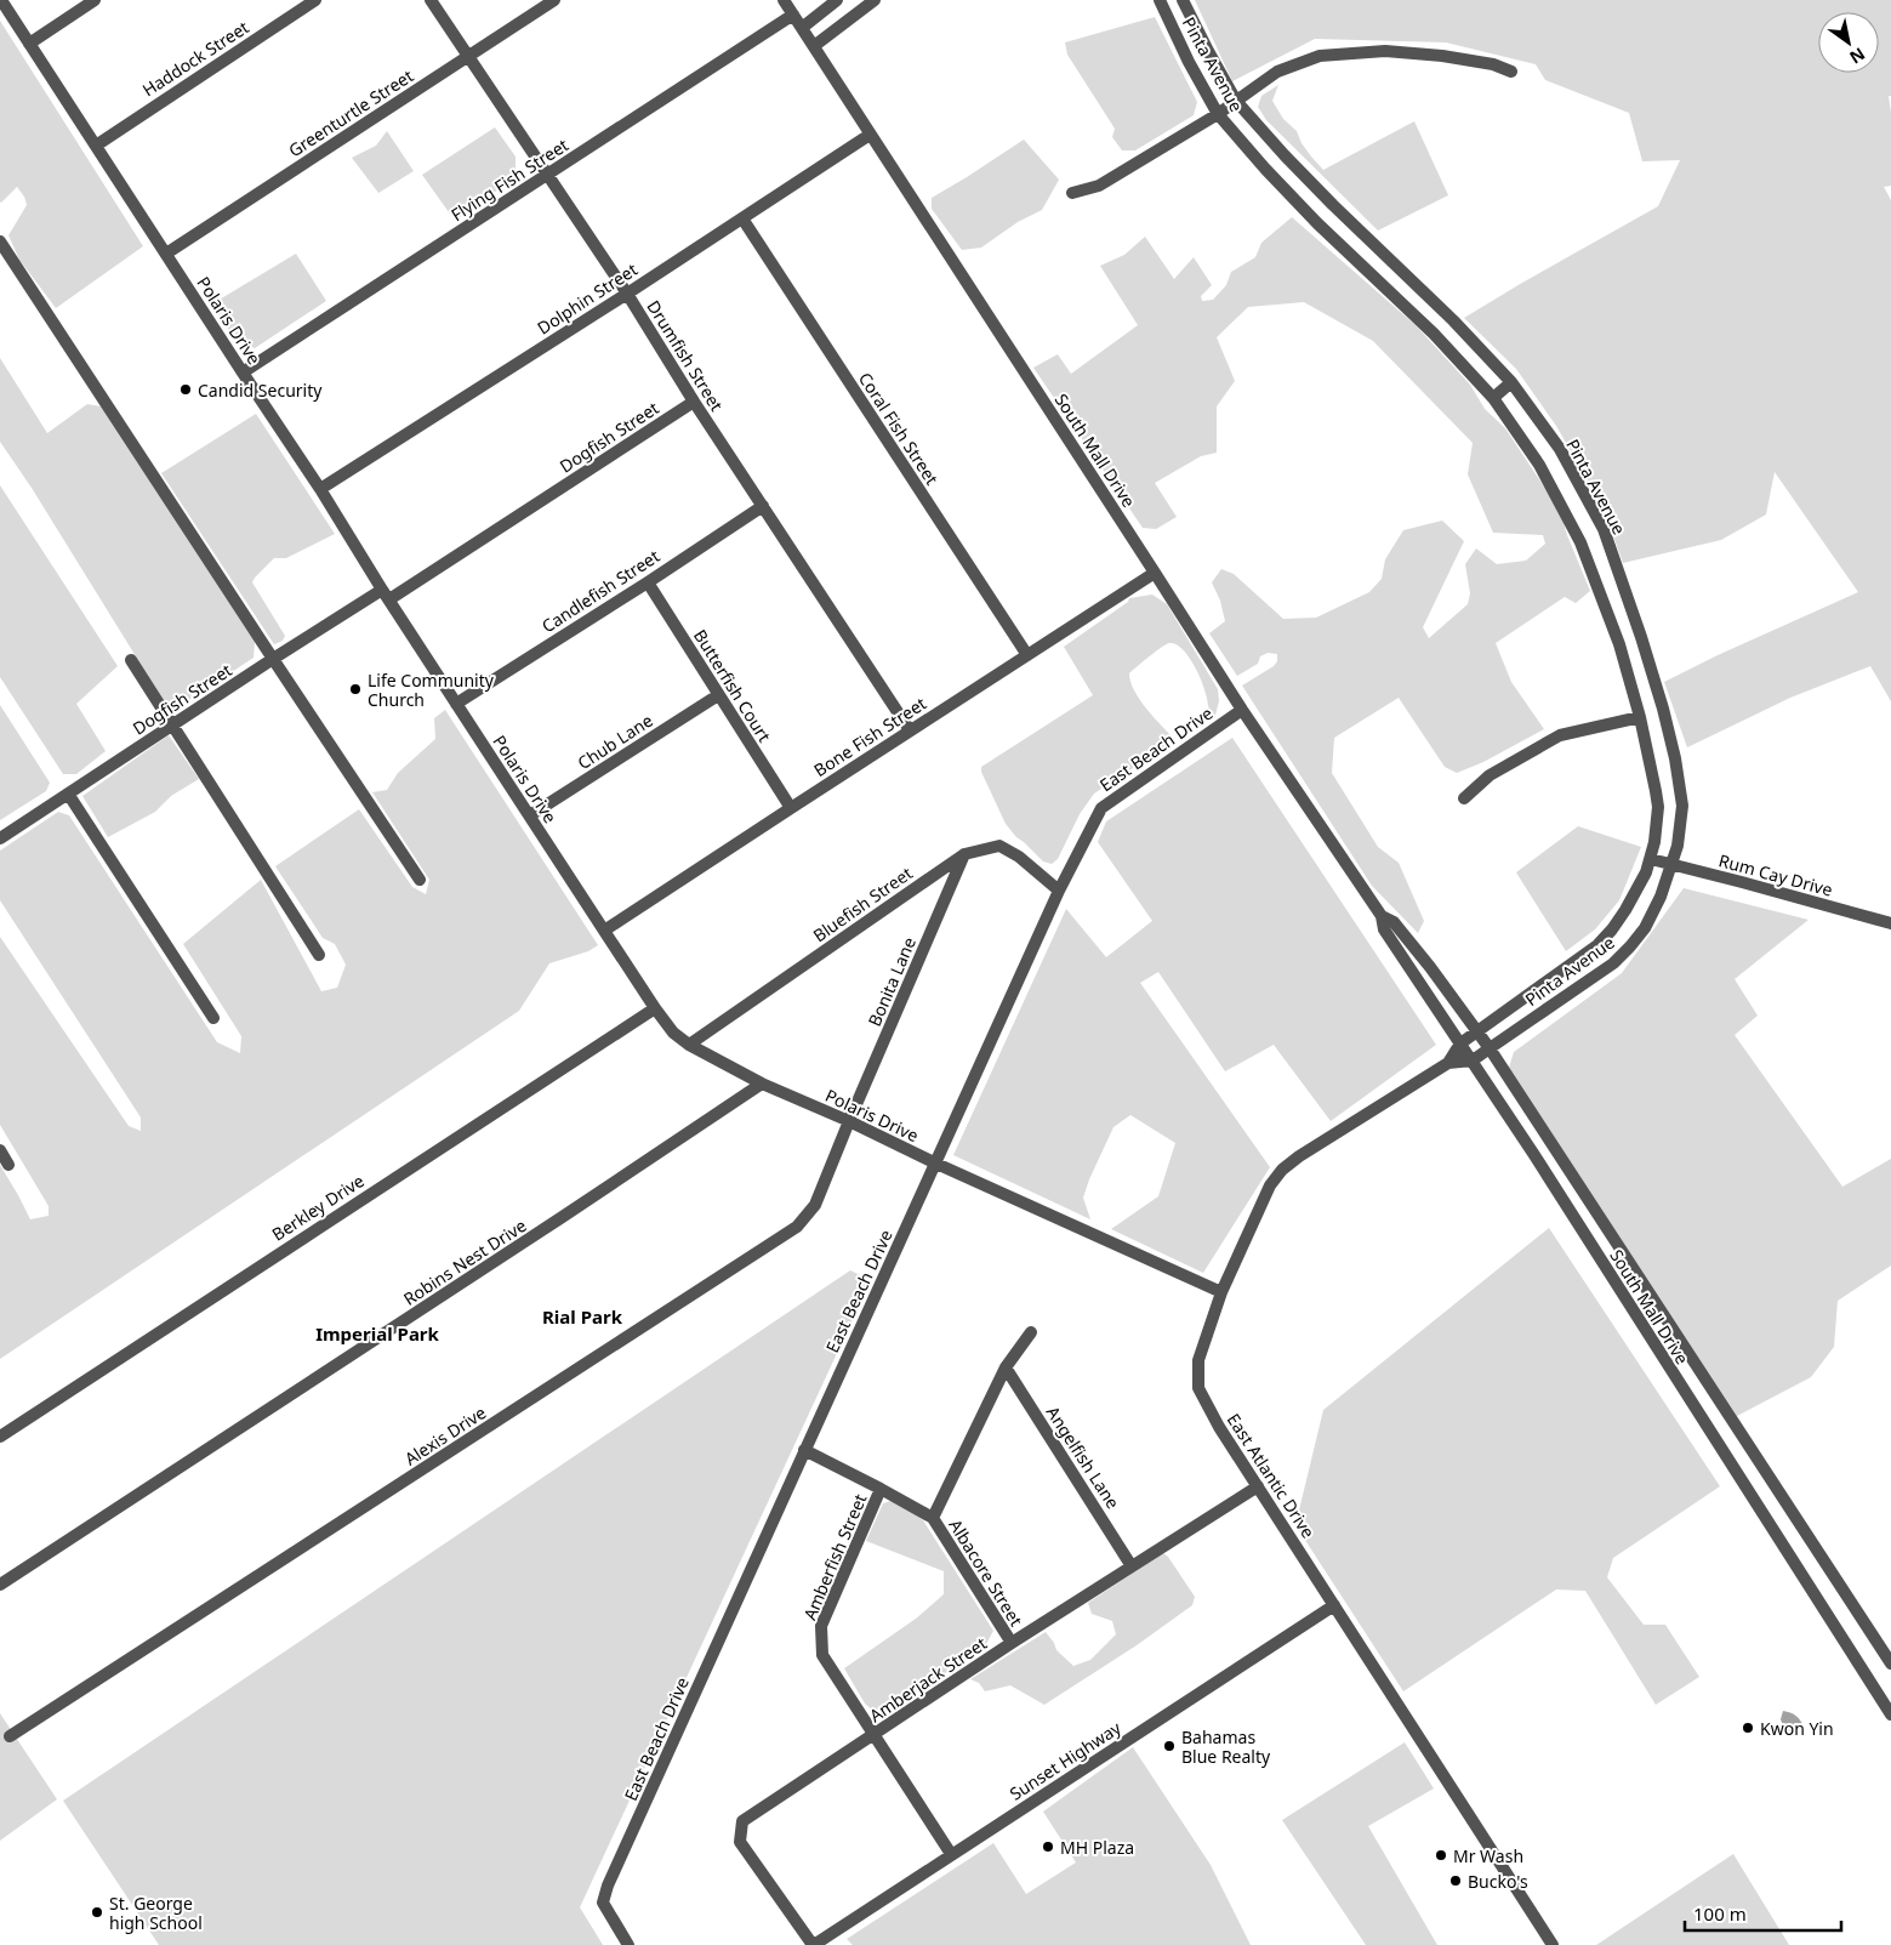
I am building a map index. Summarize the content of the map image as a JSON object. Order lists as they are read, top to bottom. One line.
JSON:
{"streets":{"street":["Haddock Street","Pinta Avenue","Greenturtle Street","Flying Fish Street","Dolphin Street","Polaris Drive","Drumfish Street","Coral Fish Street","Dogfish Street","South Mall Drive","Candlefish Street","Butterfish Court","Bone Fish Street","Chub Lane","East Beach Drive","Rum Cay Drive","Bluefish Street","Bonita Lane","Berkley Drive","Robins Nest Drive","Alexis Drive","Angelfish Lane","East Atlantic Drive","Amberfish Street","Albacore Street","Amberjack Street","Sunset Highway"]},"crossings":[["Haddock Street","Polaris Drive"],["Pinta Avenue","South Mall Drive"],["Pinta Avenue","Rum Cay Drive"],["Pinta Avenue","East Atlantic Drive"],["Greenturtle Street","Polaris Drive"],["Greenturtle Street","Drumfish Street"],["Flying Fish Street","Polaris Drive"],["Flying Fish Street","Drumfish Street"],["Flying Fish Street","South Mall Drive"],["Dolphin Street","Polaris Drive"],["Dolphin Street","Drumfish Street"],["Dolphin Street","Coral Fish Street"],["Dolphin Street","South Mall Drive"],["Polaris Drive","Dogfish Street"],["Polaris Drive","Candlefish Street"],["Polaris Drive","Bone Fish Street"],["Polaris Drive","Chub Lane"],["Polaris Drive","East Beach Drive"],["Polaris Drive","Bluefish Street"],["Polaris Drive","Bonita Lane"],["Polaris Drive","Berkley Drive"],["Polaris Drive","Robins Nest Drive"],["Polaris Drive","Alexis Drive"],["Polaris Drive","East Atlantic Drive"],["Drumfish Street","Dogfish Street"],["Drumfish Street","Candlefish Street"],["Drumfish Street","Bone Fish Street"],["Coral Fish Street","Bone Fish Street"],["South Mall Drive","Bone Fish Street"],["South Mall Drive","East Beach Drive"],["South Mall Drive","East Atlantic Drive"],["Candlefish Street","Butterfish Court"],["Butterfish Court","Bone Fish Street"],["Butterfish Court","Chub Lane"],["East Beach Drive","Bluefish Street"],["East Beach Drive","Albacore Street"],["Bluefish Street","Bonita Lane"],["Bonita Lane","Alexis Drive"],["Angelfish Lane","Amberjack Street"],["East Atlantic Drive","Amberjack Street"],["East Atlantic Drive","Sunset Highway"],["Amberfish Street","Albacore Street"],["Amberfish Street","Amberjack Street"],["Amberfish Street","Sunset Highway"],["Albacore Street","Amberjack Street"],["Amberjack Street","Sunset Highway"]],"districts":["Rial Park","Imperial Park"],"places":["Candid Security","Life Community Church","Kwon Yin","Bahamas Blue Realty","MH Plaza","Mr Wash","Bucko's","St. George high School"],"scale_bar":"100 m","north":"bottom right"}
